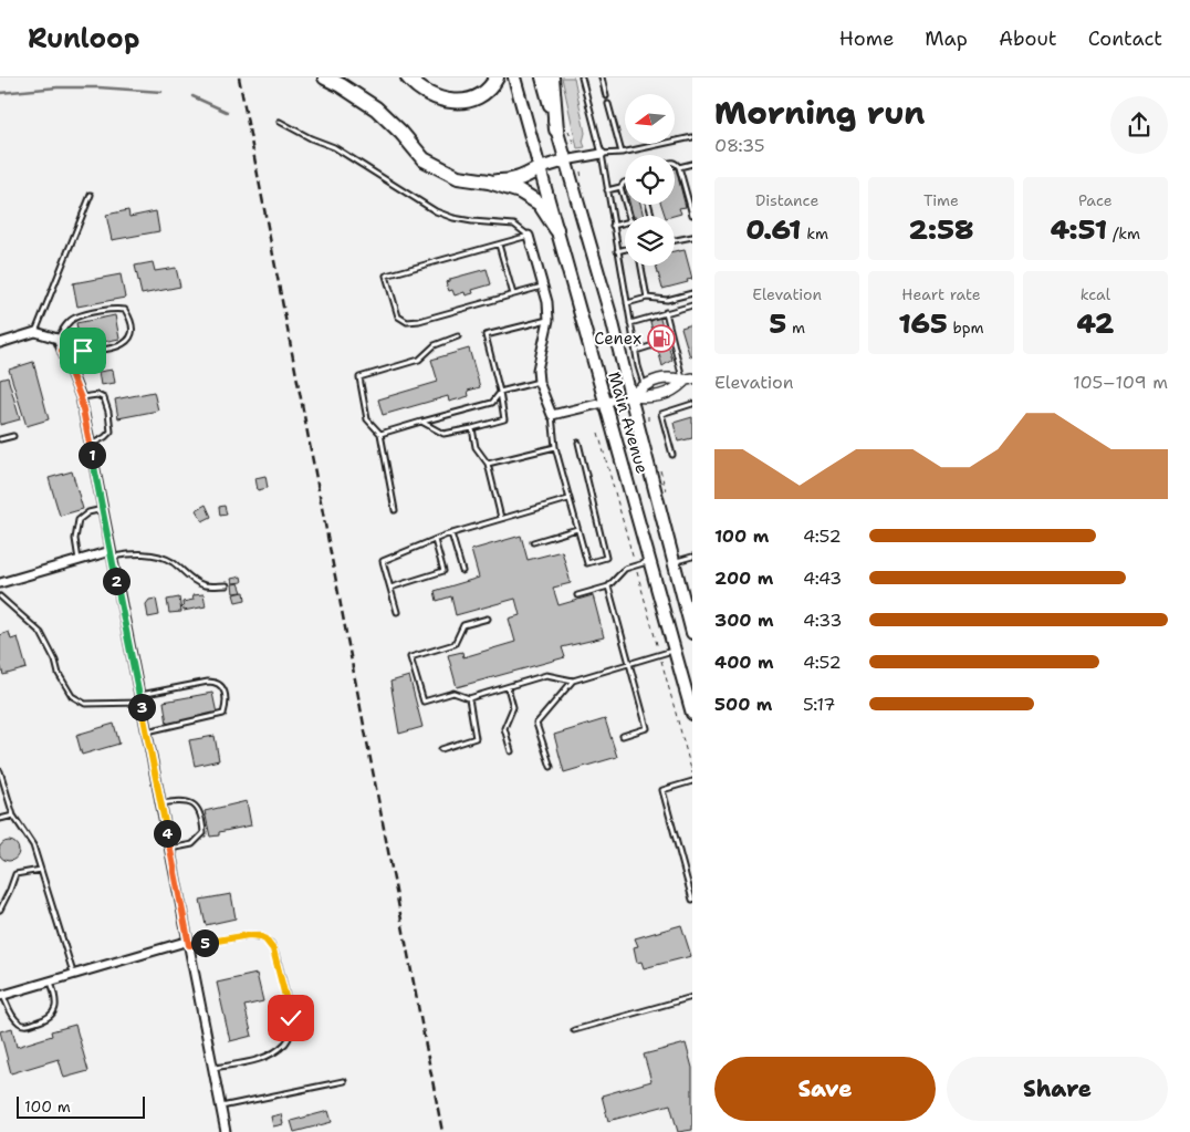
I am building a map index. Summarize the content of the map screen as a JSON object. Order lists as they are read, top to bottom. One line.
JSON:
{"streets":{"main road":["Main Avenue"]},"places":{"fuel station":["Cenex"]},"scale_bar":"100 m","north":"left","page":{"header":"Runloop","nav":["Home","Map","About","Contact"],"heading":["Morning run","08:35"],"stats":[["Distance","0.61 km"],["Time","2:58"],["Pace","4:51 /km"],["Elevation","5 m"],["Heart rate","165 bpm"],["kcal","42"]],"chart":["Elevation","105–109 m"],"pins":["1","2","3","4","5"],"list":[{"name":"100 m","note":"4:52"},{"name":"200 m","note":"4:43"},{"name":"300 m","note":"4:33"},{"name":"400 m","note":"4:52"},{"name":"500 m","note":"5:17"}],"buttons":["Save","Share"],"scale":"100 m"}}
